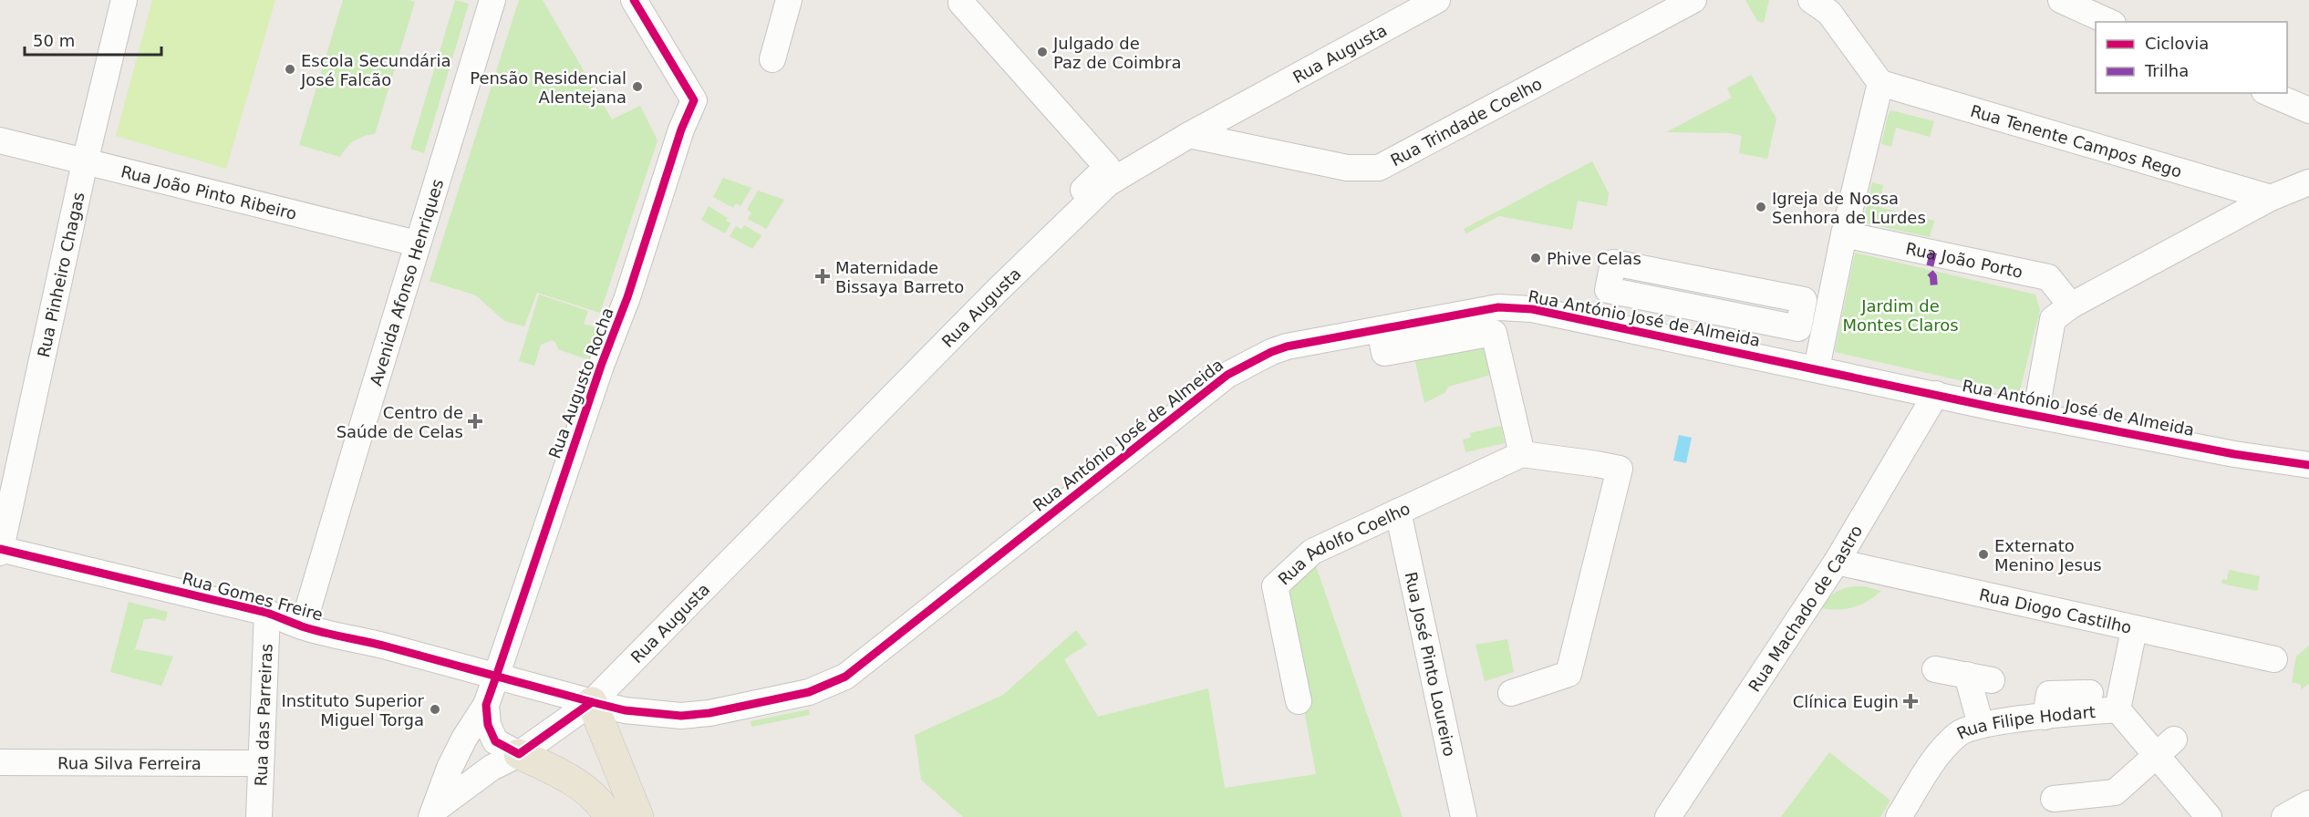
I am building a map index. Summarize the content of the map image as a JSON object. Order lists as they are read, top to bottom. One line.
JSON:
{"streets":{"street":["Rua Augusta","Rua Trindade Coelho","Rua Tenente Campos Rego","Rua João Pinto Ribeiro","Rua João Porto","Rua Pinheiro Chagas","Avenida Afonso Henriques","Rua António José de Almeida","Rua Augusto Rocha","Rua Adolfo Coelho","Rua Gomes Freire","Rua Machado de Castro","Rua Diogo Castilho","Rua José Pinto Loureiro","Rua das Parreiras","Rua Filipe Hodart","Rua Silva Ferreira"]},"crossings":[["Rua Augusta","Rua Trindade Coelho"],["Rua Augusta","Rua António José de Almeida"],["Rua João Pinto Ribeiro","Rua Pinheiro Chagas"],["Rua João Pinto Ribeiro","Avenida Afonso Henriques"],["Rua Pinheiro Chagas","Rua Gomes Freire"],["Avenida Afonso Henriques","Rua Gomes Freire"],["Rua António José de Almeida","Rua Augusto Rocha"],["Rua António José de Almeida","Rua Gomes Freire"],["Rua António José de Almeida","Rua Machado de Castro"],["Rua Augusto Rocha","Rua Gomes Freire"],["Rua Adolfo Coelho","Rua José Pinto Loureiro"],["Rua Gomes Freire","Rua das Parreiras"],["Rua Machado de Castro","Rua Diogo Castilho"],["Rua Diogo Castilho","Rua Filipe Hodart"],["Rua das Parreiras","Rua Silva Ferreira"]],"parks":["Jardim de Montes Claros"],"places":{"other":["Julgado de Paz de Coimbra","Escola Secundária José Falcão","Pensão Residencial Alentejana","Igreja de Nossa Senhora de Lurdes","Phive Celas","Externato Menino Jesus","Instituto Superior Miguel Torga"],"health":["Maternidade Bissaya Barreto","Centro de Saúde de Celas","Clínica Eugin"]},"legend":["Ciclovia","Trilha"],"scale_bar":"50 m"}
